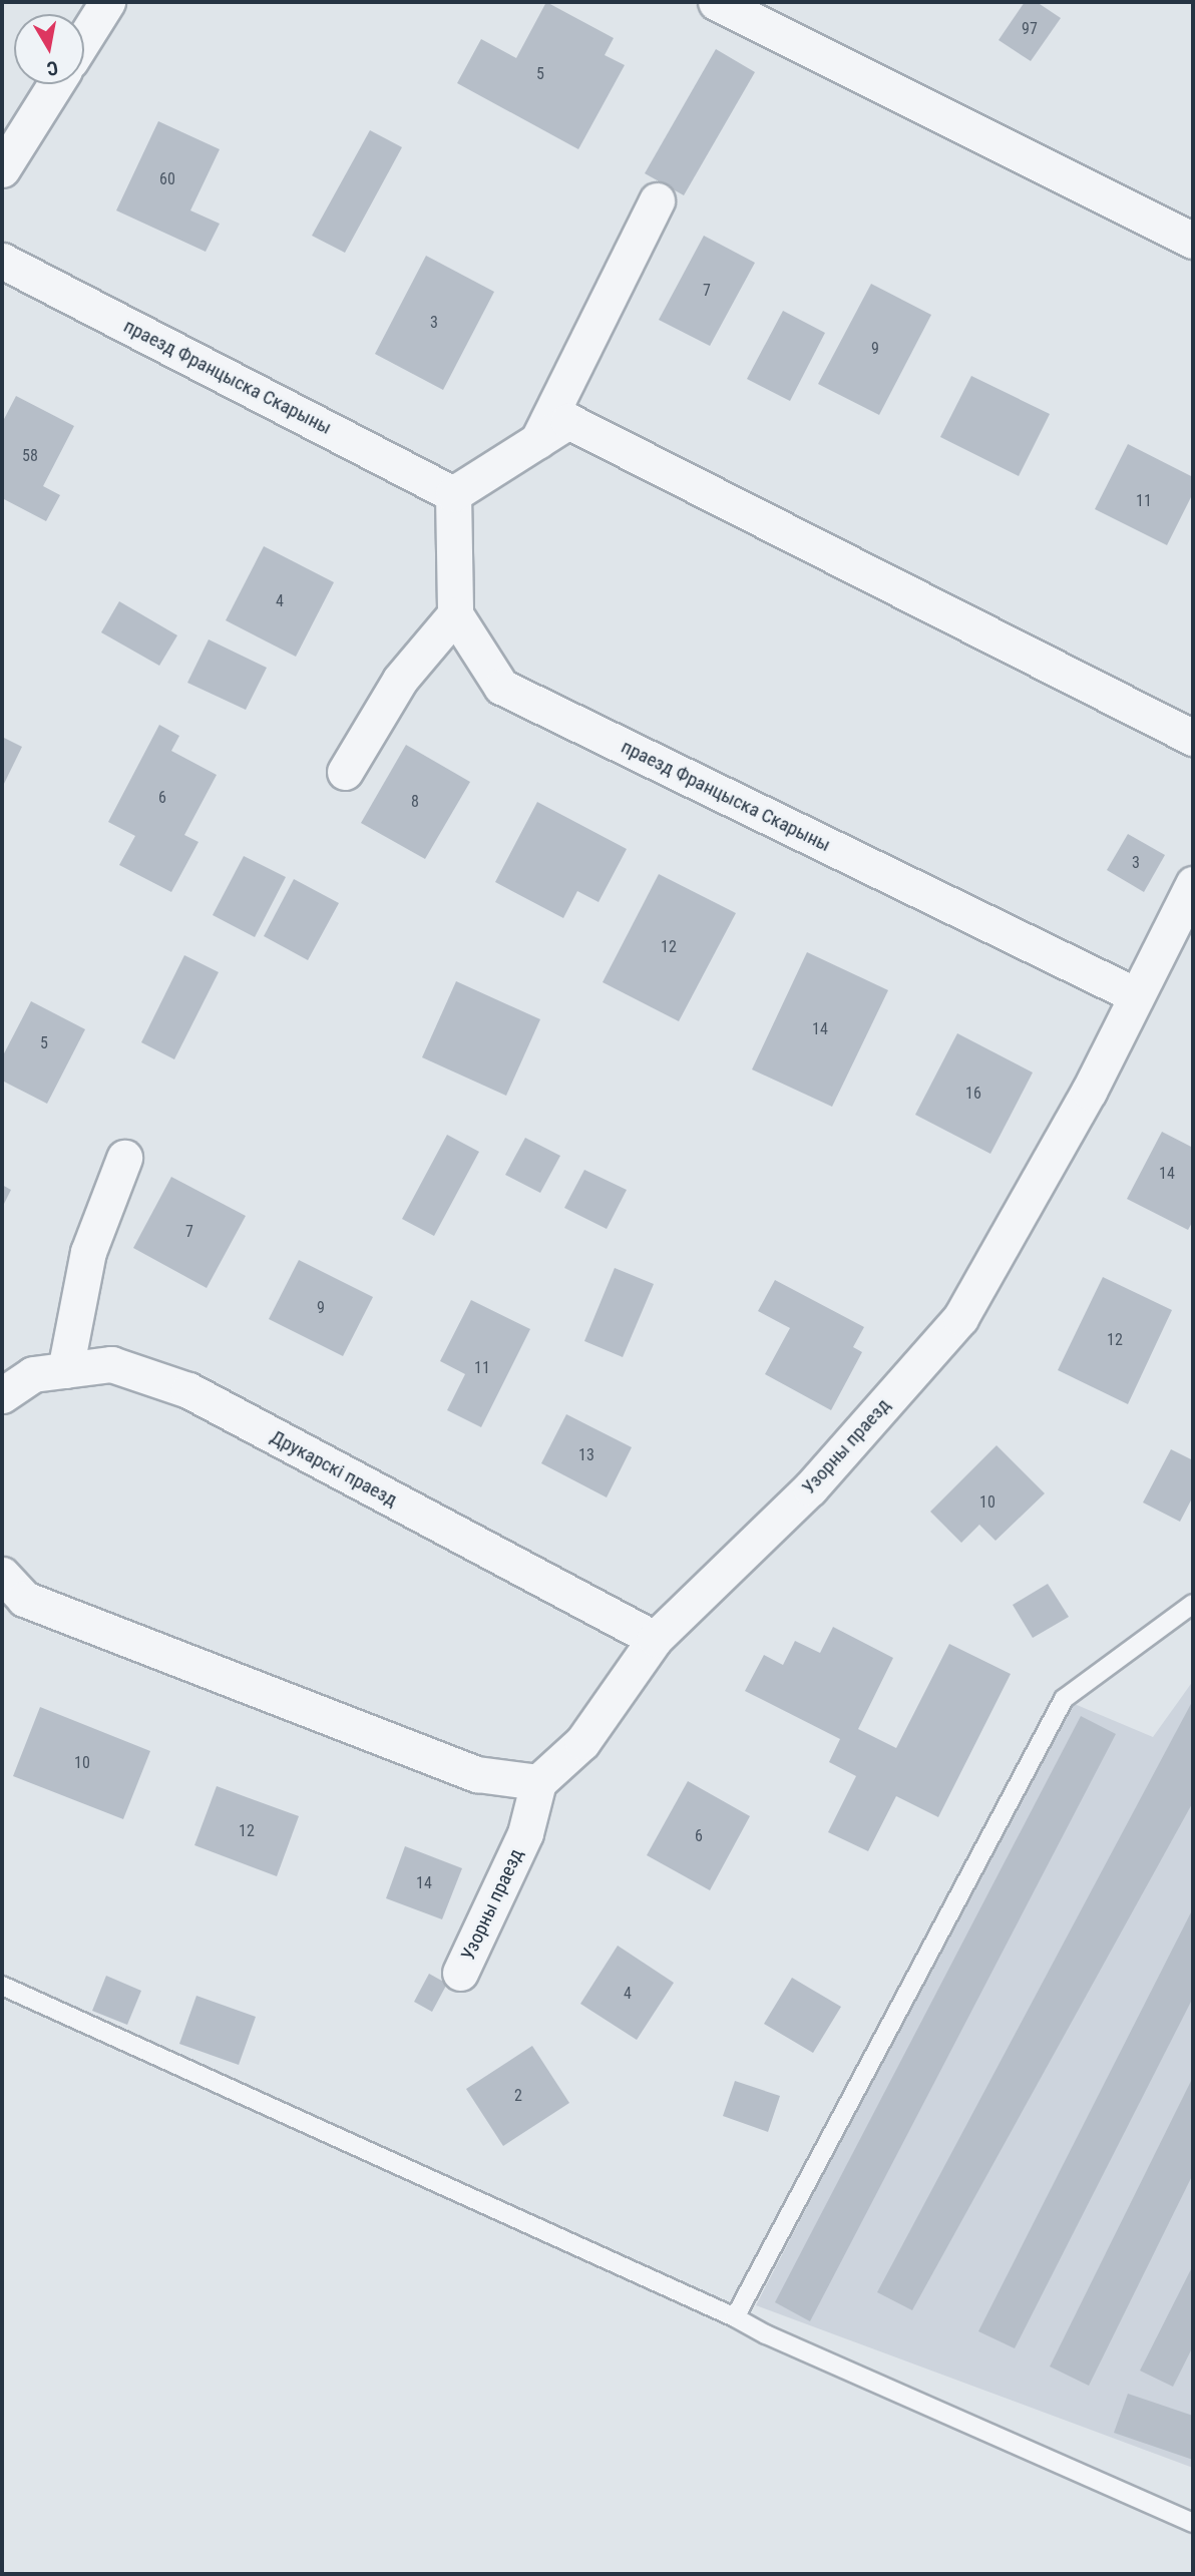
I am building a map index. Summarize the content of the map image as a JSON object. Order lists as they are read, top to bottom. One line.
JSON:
{"streets":{"street":["праезд Францыска Скарыны","Узорны праезд","Друкарскі праезд"]},"crossings":[["праезд Францыска Скарыны","Узорны праезд"],["Узорны праезд","Друкарскі праезд"]],"house_numbers":["97","5","60","7","3","9","58","11","4","6","8","3","12","14","5","16","14","7","9","12","11","13","10","10","12","6","14","4","2"],"north":"bottom"}
